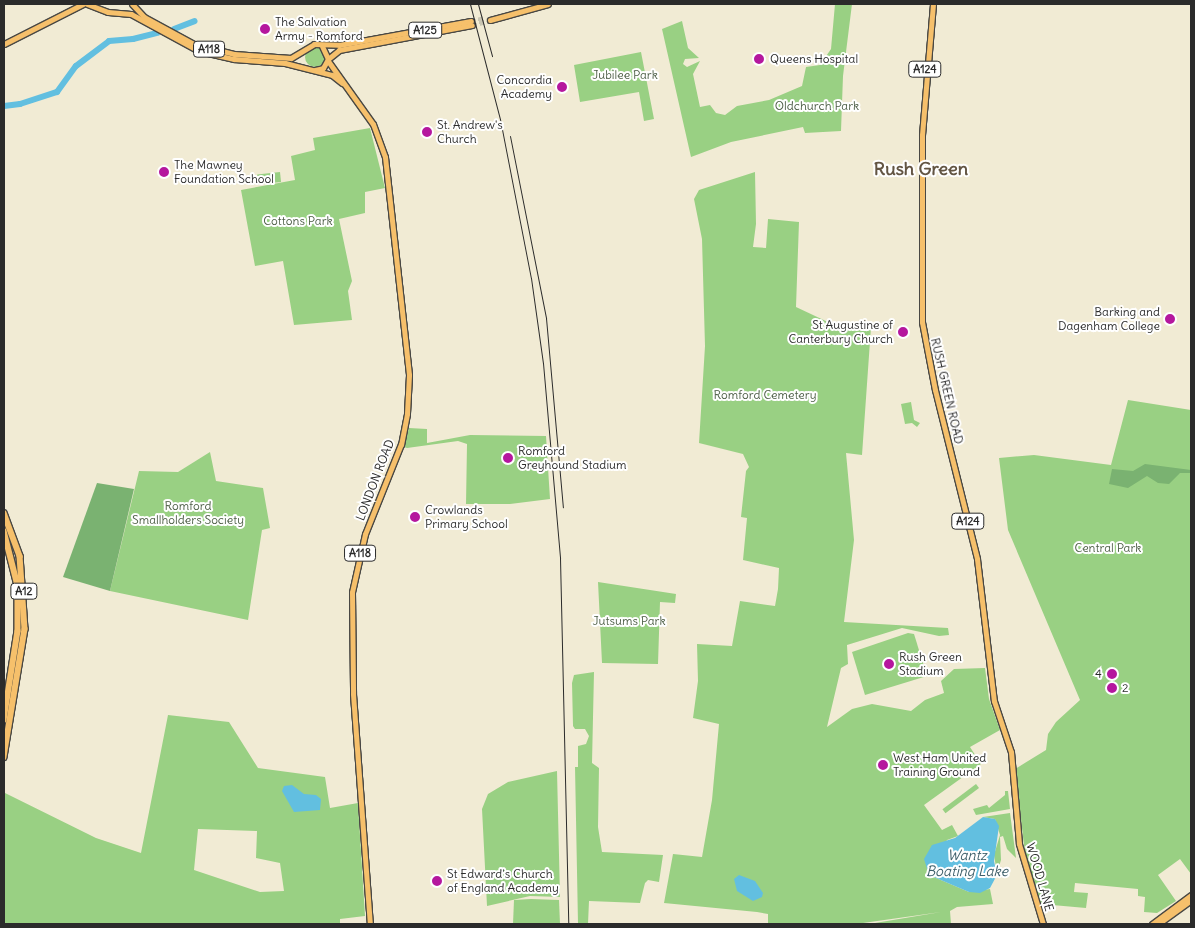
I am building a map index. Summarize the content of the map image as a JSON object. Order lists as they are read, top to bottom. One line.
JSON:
{"streets":{"highway":["A12"],"main road":["A125","A118","A124","RUSH GREEN ROAD","LONDON ROAD","WOOD LANE"]},"crossings":[["A125","A118"],["A125","LONDON ROAD"],["A118","LONDON ROAD"],["RUSH GREEN ROAD","WOOD LANE"]],"districts":["Rush Green"],"water":["Wantz Boating Lake"],"parks":["Jubilee Park","Oldchurch Park","Cottons Park","Romford Cemetery","Romford Smallholders Society","Central Park","Jutsums Park"],"places":["The Salvation Army - Romford","Queens Hospital","Concordia Academy","St. Andrew's Church","The Mawney Foundation School","Barking and Dagenham College","St Augustine of Canterbury Church","Romford Greyhound Stadium","Crowlands Primary School","Rush Green Stadium","4","2","West Ham United Training Ground","St Edward's Church of England Academy"]}
